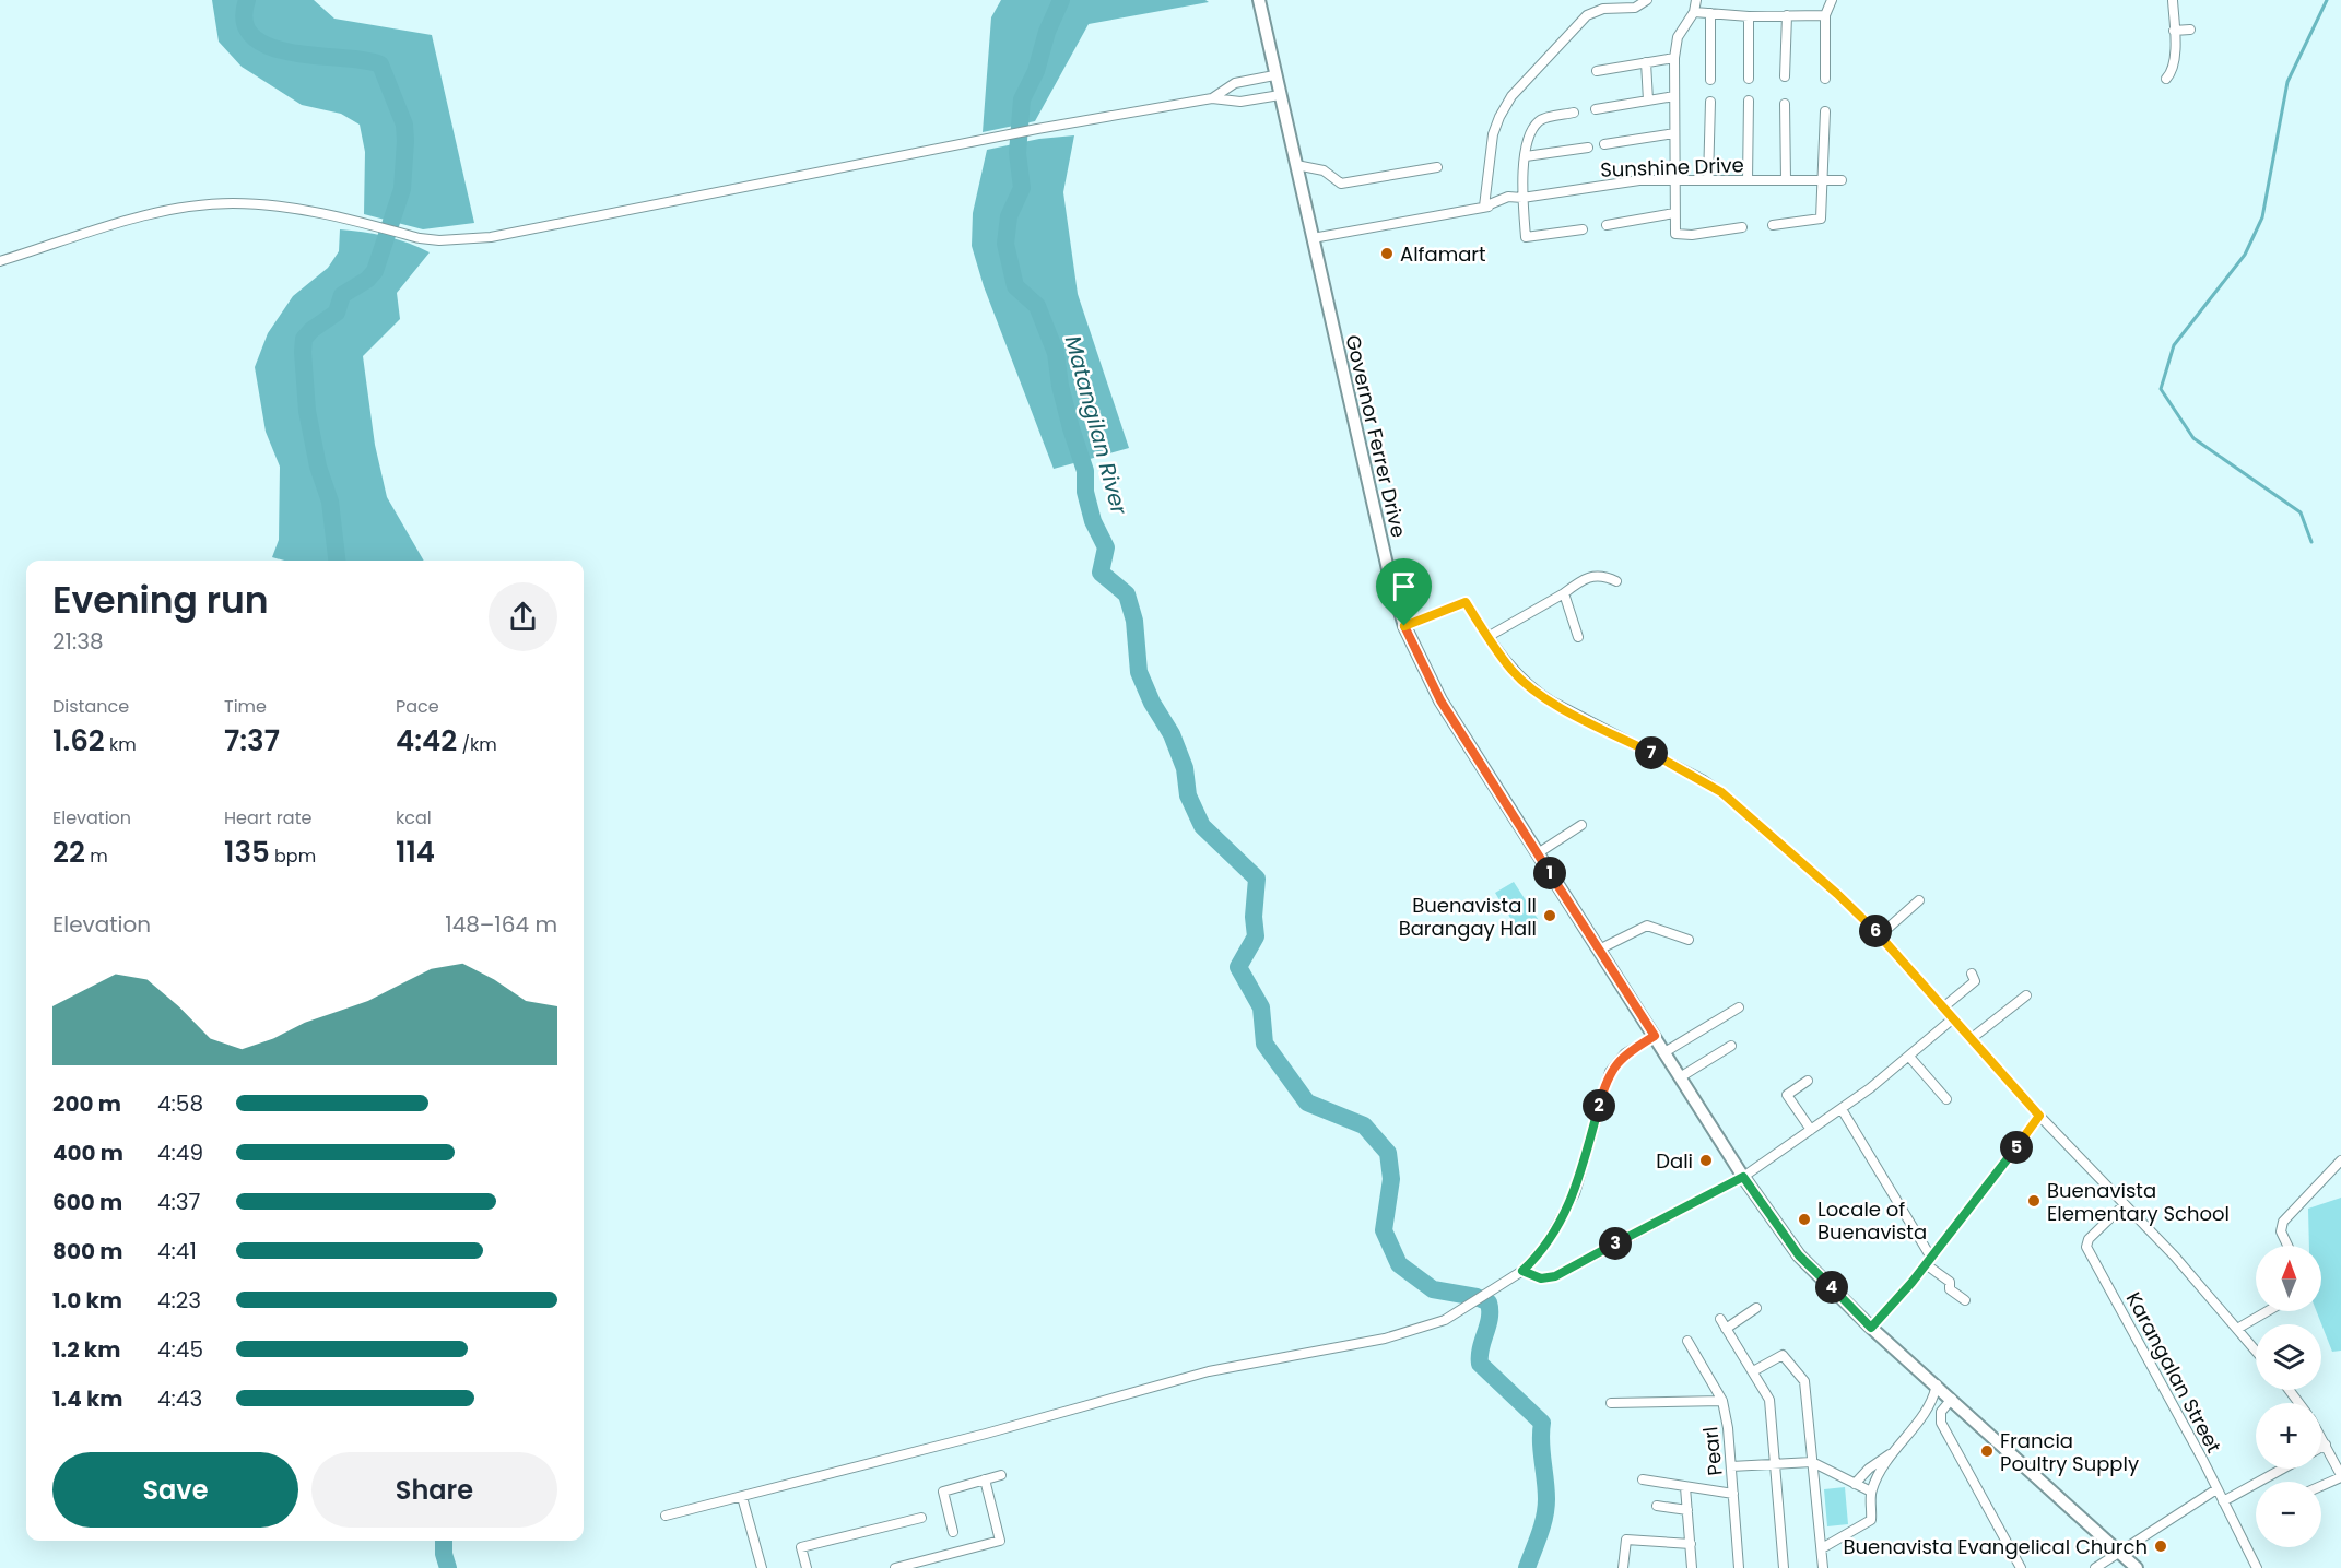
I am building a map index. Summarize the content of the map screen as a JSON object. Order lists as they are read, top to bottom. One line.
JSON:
{"streets":{"main road":["Governor Ferrer Drive"],"street":["Sunshine Drive","Karangalan Street","Pearl"]},"crossings":[["Sunshine Drive","Governor Ferrer Drive"]],"water":["Matangilan River"],"places":["Alfamart","Buenavista II Barangay Hall","Dali","Buenavista Elementary School","Locale of Buenavista","Francia Poultry Supply","Buenavista Evangelical Church"],"north":"top","page":{"heading":["Evening run","21:38"],"stats":[["Distance","1.62 km"],["Time","7:37"],["Pace","4:42 /km"],["Elevation","22 m"],["Heart rate","135 bpm"],["kcal","114"]],"pins":["7","1","6","2","5","3","4"],"chart":["Elevation","148–164 m"],"list":[{"name":"200 m","note":"4:58"},{"name":"400 m","note":"4:49"},{"name":"600 m","note":"4:37"},{"name":"800 m","note":"4:41"},{"name":"1.0 km","note":"4:23"},{"name":"1.2 km","note":"4:45"},{"name":"1.4 km","note":"4:43"}],"map_buttons":["+","−"],"buttons":["Save","Share"]}}
